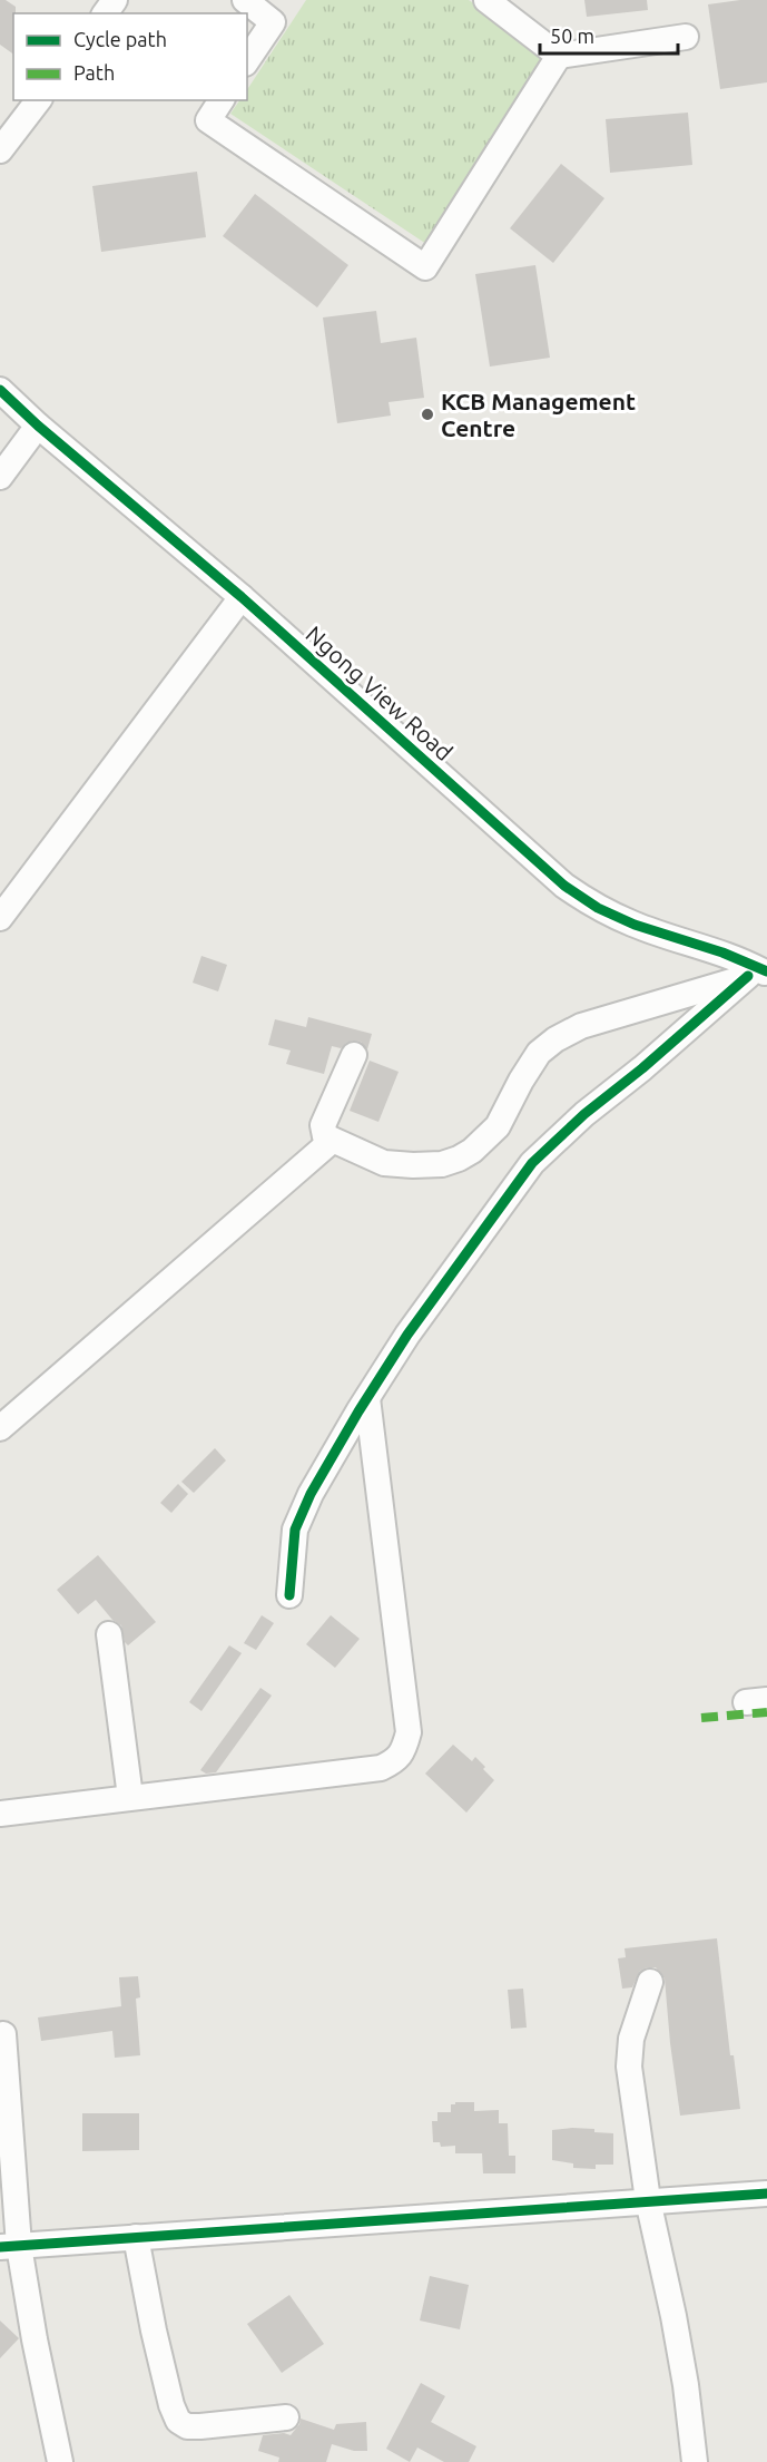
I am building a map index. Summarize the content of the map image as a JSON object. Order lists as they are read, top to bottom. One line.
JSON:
{"streets":{"street":["Ngong View Road"]},"places":["KCB Management Centre"],"legend":["Cycle path","Path"],"scale_bar":"50 m"}
